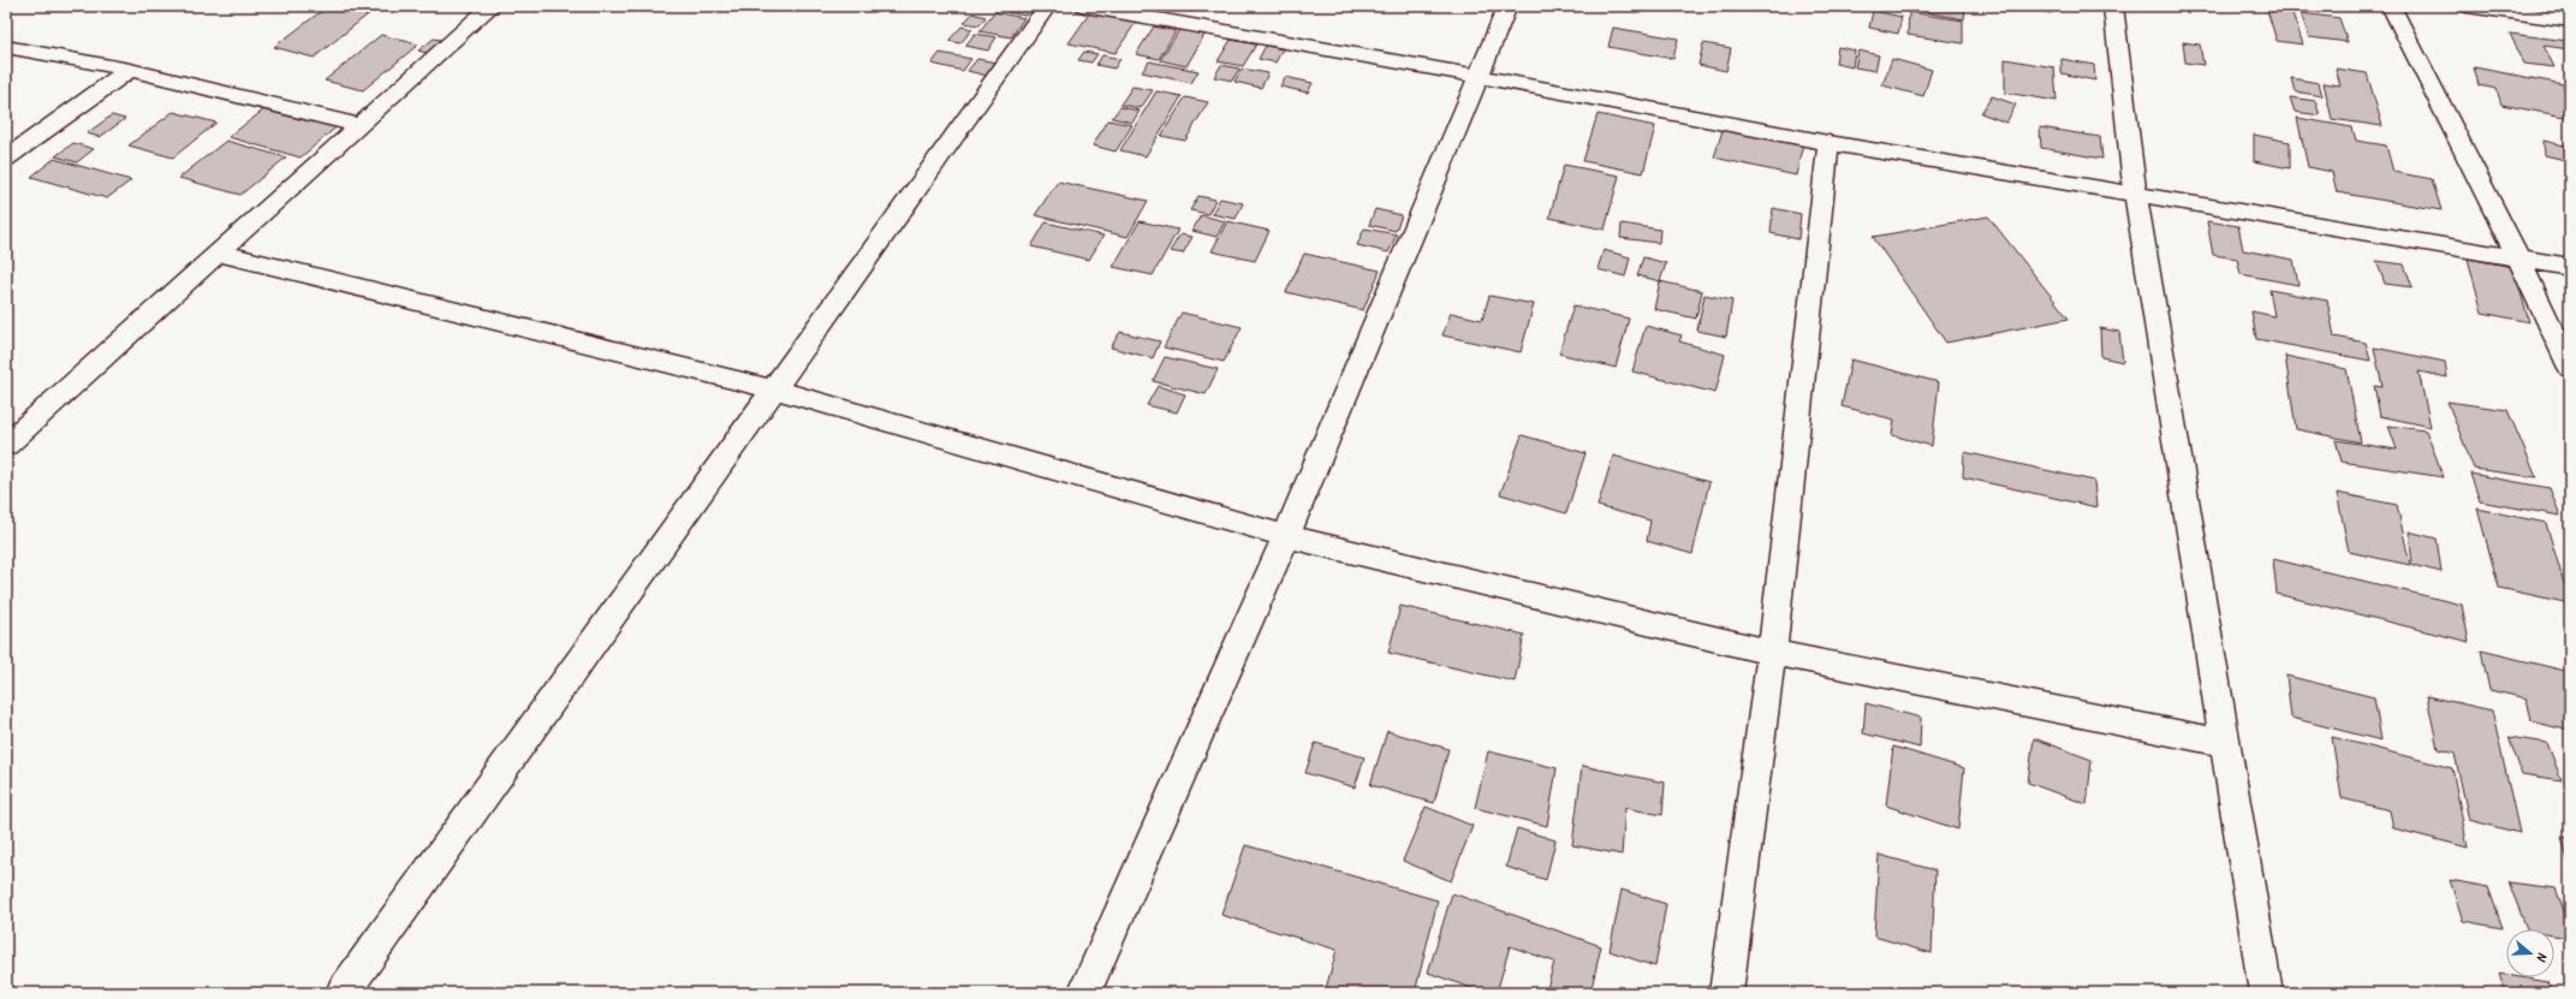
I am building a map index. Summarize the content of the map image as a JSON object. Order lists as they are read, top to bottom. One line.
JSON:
{"north":"right"}
